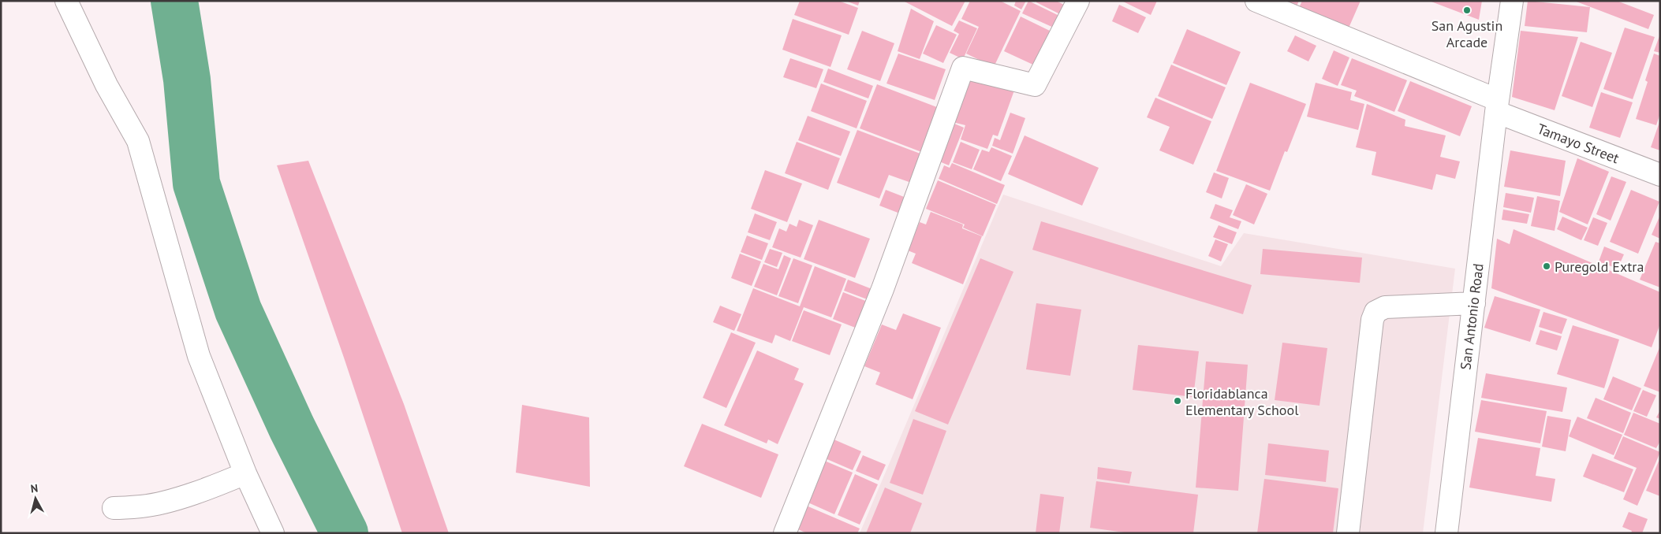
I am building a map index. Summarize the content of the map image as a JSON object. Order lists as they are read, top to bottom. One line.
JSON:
{"streets":{"street":["Tamayo Street","San Antonio Road"]},"crossings":[["Tamayo Street","San Antonio Road"]],"places":["San Agustin Arcade","Puregold Extra","Floridablanca Elementary School"],"north":"top"}
